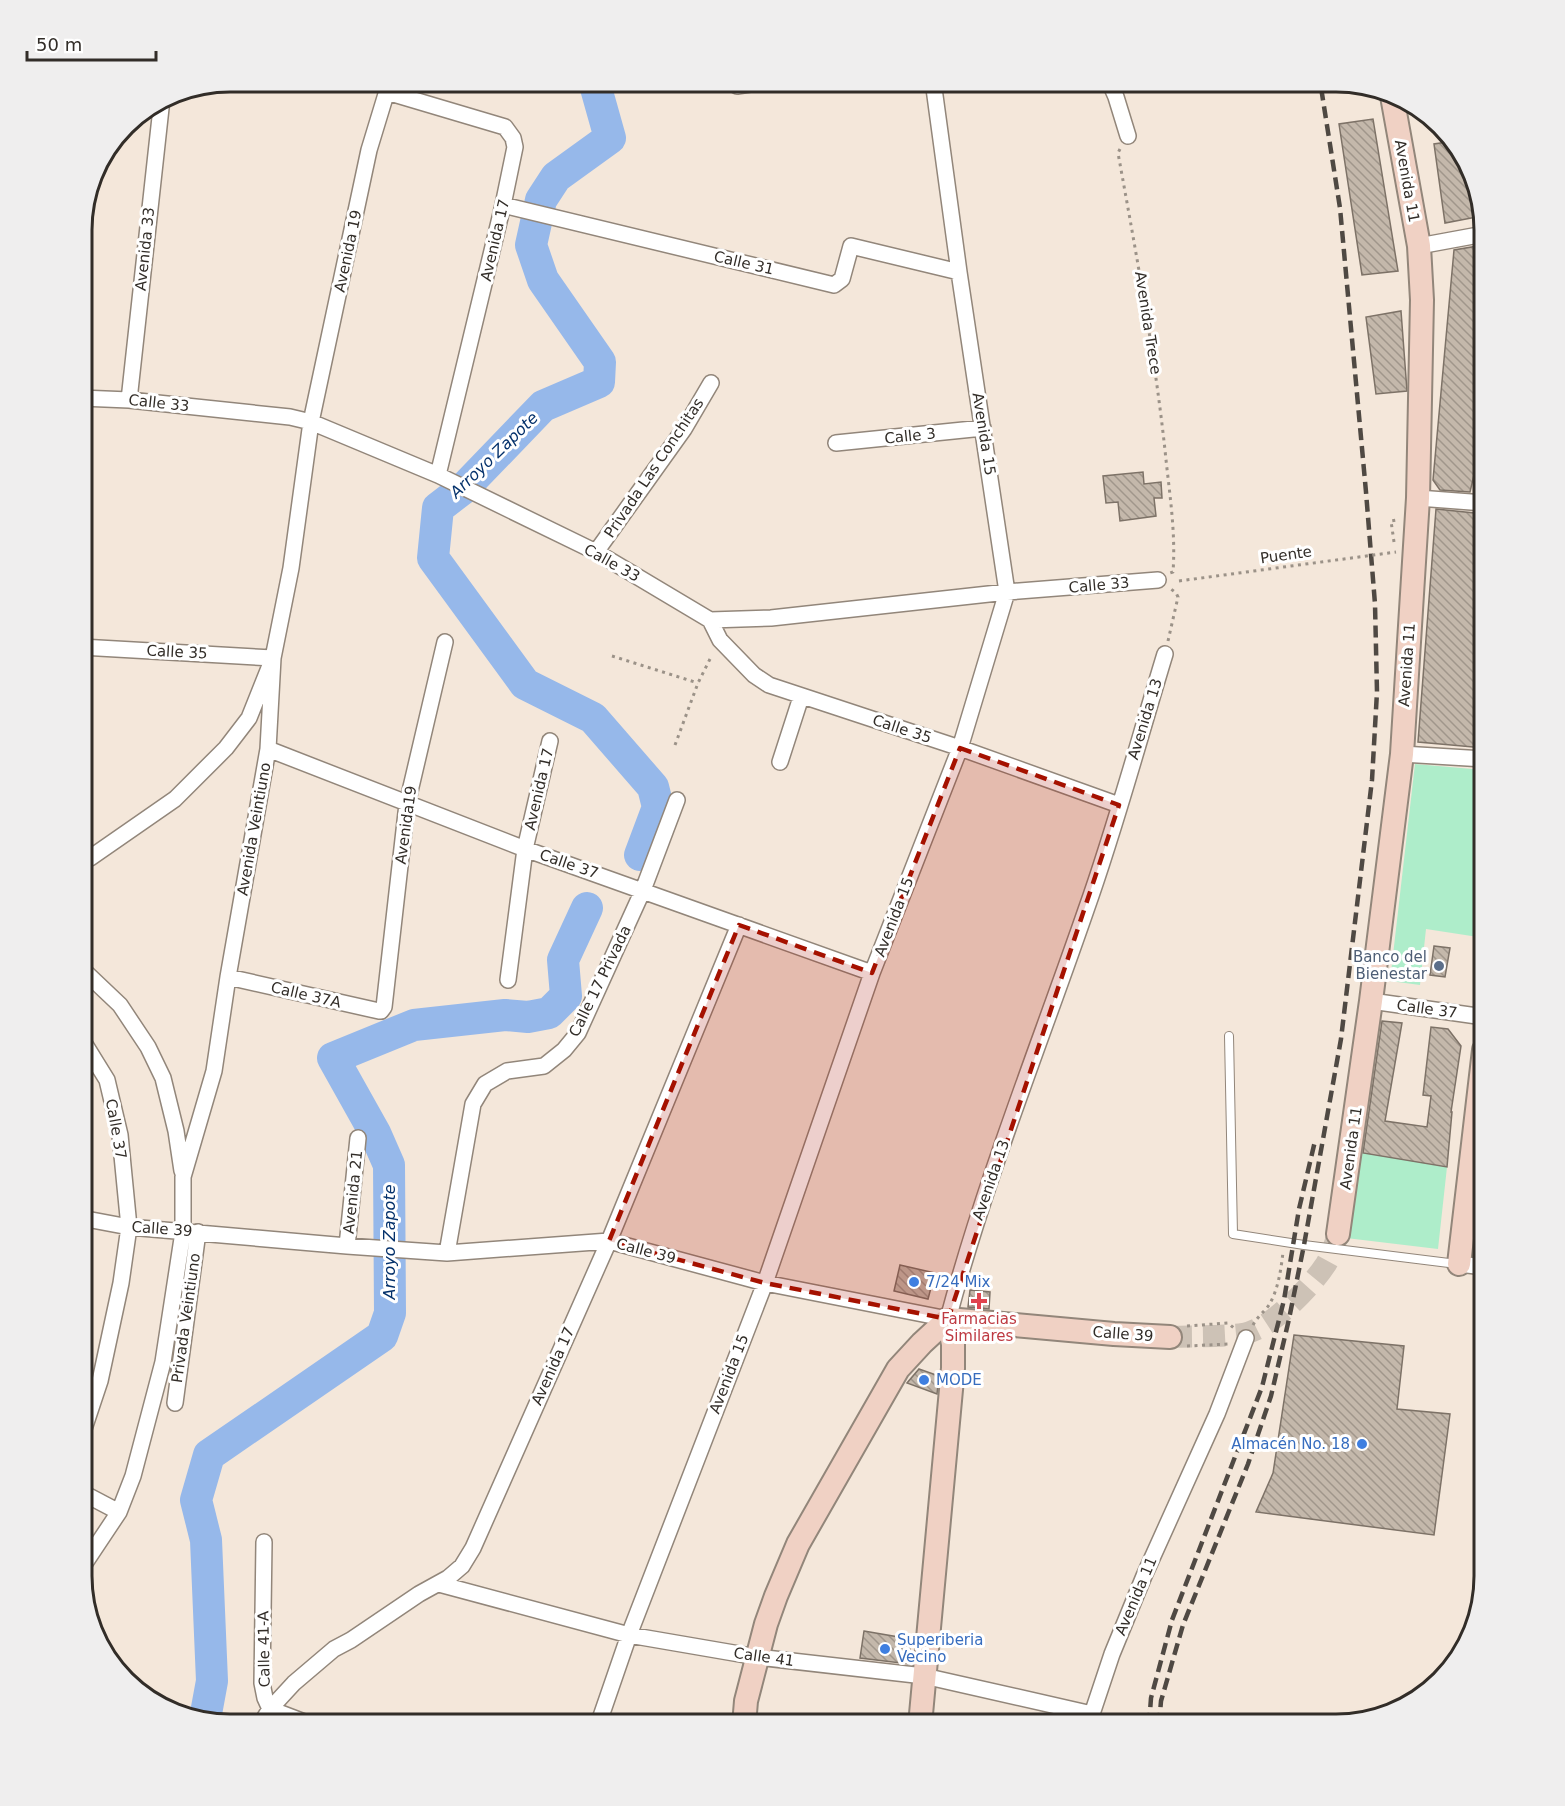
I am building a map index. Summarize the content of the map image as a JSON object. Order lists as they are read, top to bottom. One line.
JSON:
{"streets":{"main road":["Avenida 11","Avenida 13","Calle 39"],"street":["Avenida 17","Avenida 33","Avenida 19","Calle 31","Calle 33","Avenida 15","Calle 3","Privada Las Conchitas","Calle 35","Avenida19","Avenida Veintiuno","Calle 37","Calle 17 Privada","Calle 37A","Avenida 21","Privada Veintiuno","Calle 41-A","Calle 41"],"path":["Avenida Trece","Puente"]},"crossings":[["Avenida 11","Calle 37"],["Avenida 17","Calle 31"],["Avenida 17","Calle 33"],["Avenida 17","Calle 37"],["Avenida 17","Calle 39"],["Avenida 17","Calle 41-A"],["Avenida 17","Calle 41"],["Avenida 33","Calle 33"],["Avenida 19","Calle 33"],["Avenida 19","Avenida Veintiuno"],["Calle 31","Avenida 15"],["Calle 33","Avenida 15"],["Calle 33","Privada Las Conchitas"],["Calle 33","Calle 35"],["Calle 33","Avenida Veintiuno"],["Avenida 15","Calle 3"],["Avenida 15","Calle 35"],["Avenida 15","Calle 37"],["Avenida 15","Calle 39"],["Avenida 15","Calle 41"],["Calle 35","Avenida 13"],["Calle 35","Avenida Veintiuno"],["Avenida 13","Calle 39"],["Avenida 13","Calle 41"],["Avenida19","Calle 37"],["Avenida19","Calle 37A"],["Avenida Veintiuno","Calle 37"],["Avenida Veintiuno","Calle 37A"],["Avenida Veintiuno","Calle 39"],["Avenida Veintiuno","Privada Veintiuno"],["Calle 37","Calle 17 Privada"],["Calle 37","Calle 39"],["Calle 17 Privada","Calle 39"],["Avenida 21","Calle 39"],["Calle 39","Privada Veintiuno"]],"water":["Arroyo Zapote"],"places":{"other":["Banco del Bienestar","7/24 Mix","MODE","Almacén No. 18","Superiberia Vecino"],"health":["Farmacias Similares"]},"scale_bar":"50 m"}
